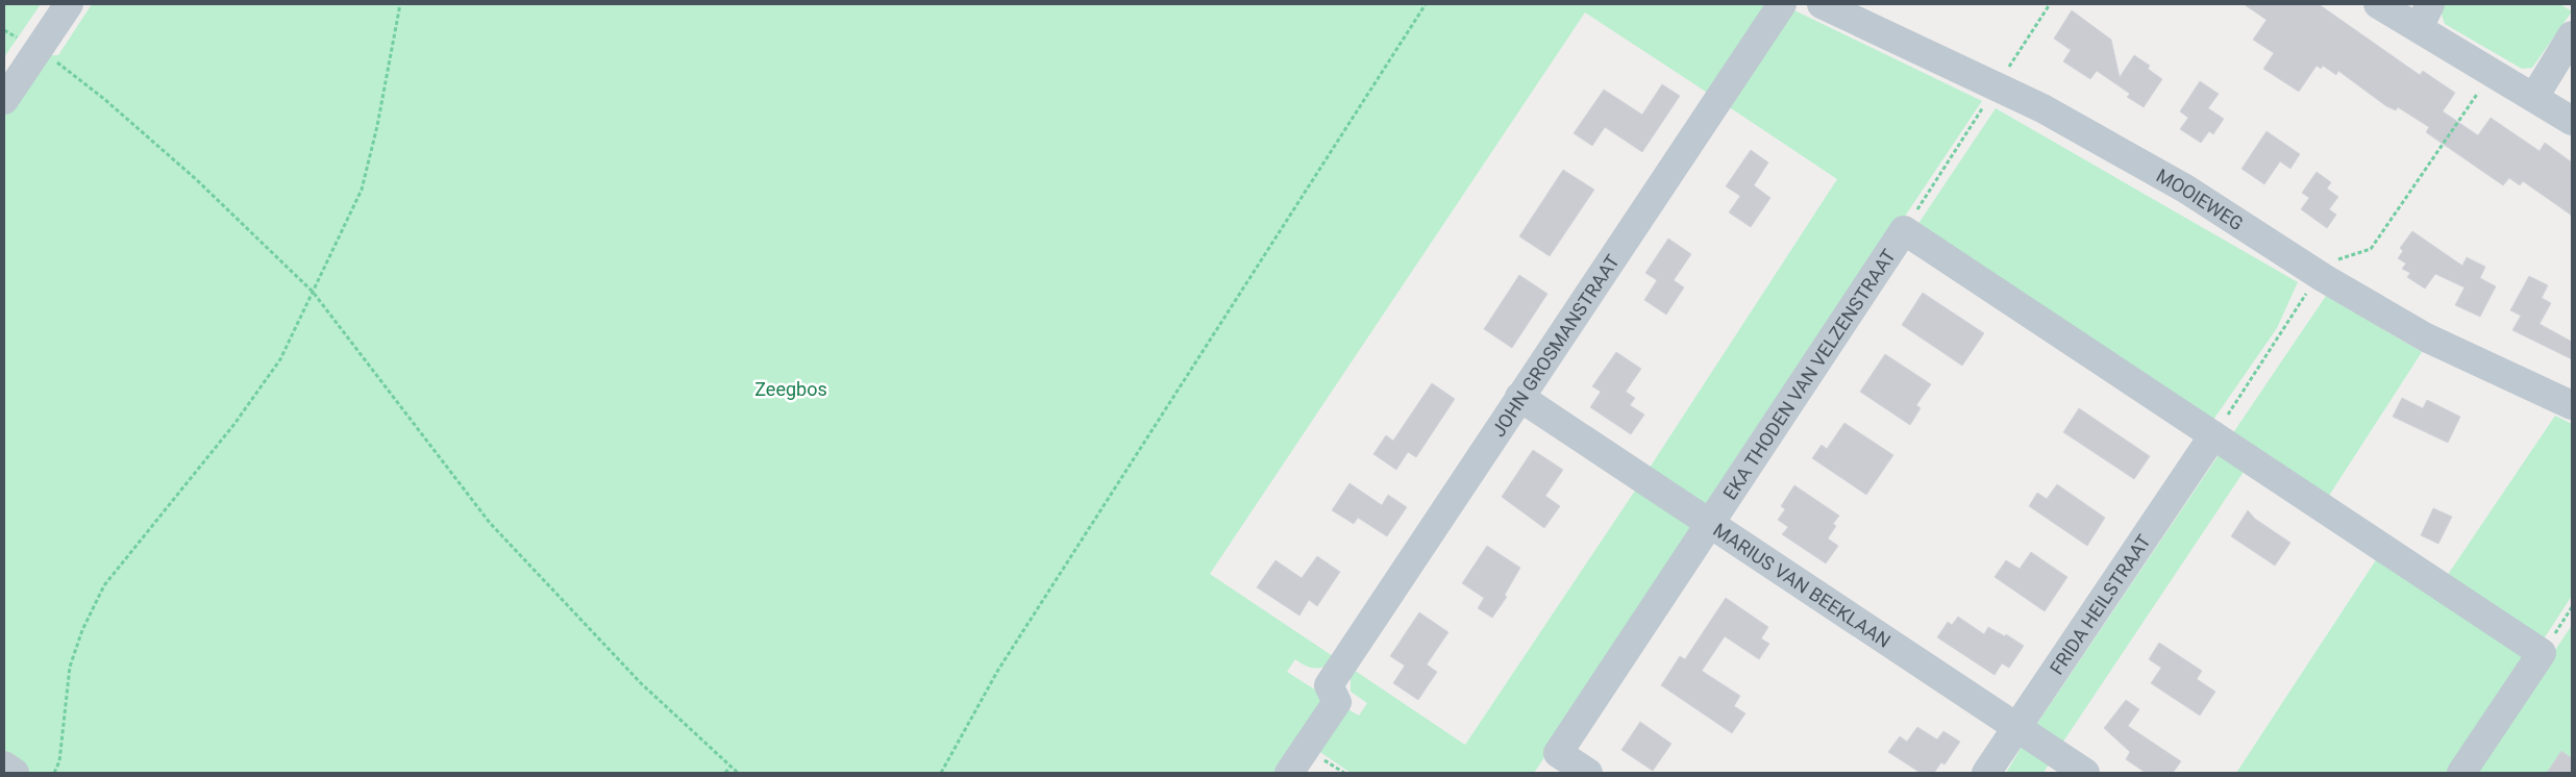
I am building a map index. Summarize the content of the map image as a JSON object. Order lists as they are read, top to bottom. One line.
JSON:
{"streets":{"street":["MOOIEWEG","JOHN GROSMANSTRAAT","EKA THODEN VAN VELZENSTRAAT","MARIUS VAN BEEKLAAN","FRIDA HEILSTRAAT"]},"crossings":[["JOHN GROSMANSTRAAT","MARIUS VAN BEEKLAAN"],["EKA THODEN VAN VELZENSTRAAT","MARIUS VAN BEEKLAAN"],["MARIUS VAN BEEKLAAN","FRIDA HEILSTRAAT"]],"parks":["Zeegbos"]}
